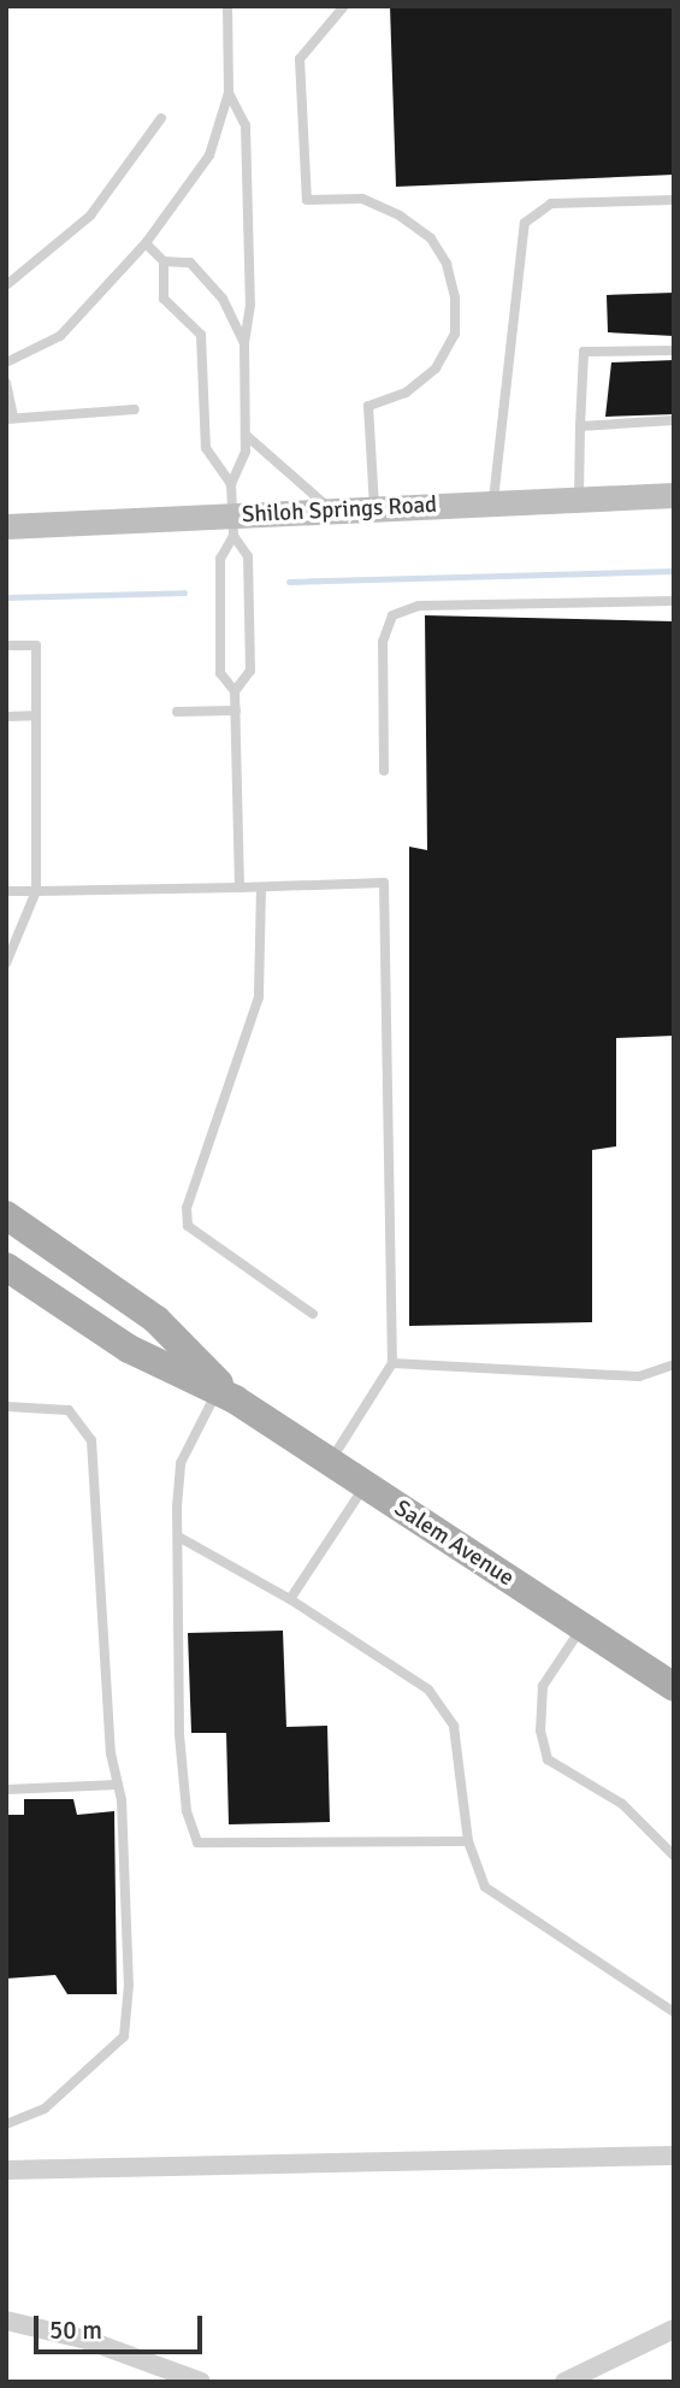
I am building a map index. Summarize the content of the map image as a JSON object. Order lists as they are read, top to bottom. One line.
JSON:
{"streets":{"main road":["Shiloh Springs Road","Salem Avenue"]},"scale_bar":"50 m"}
